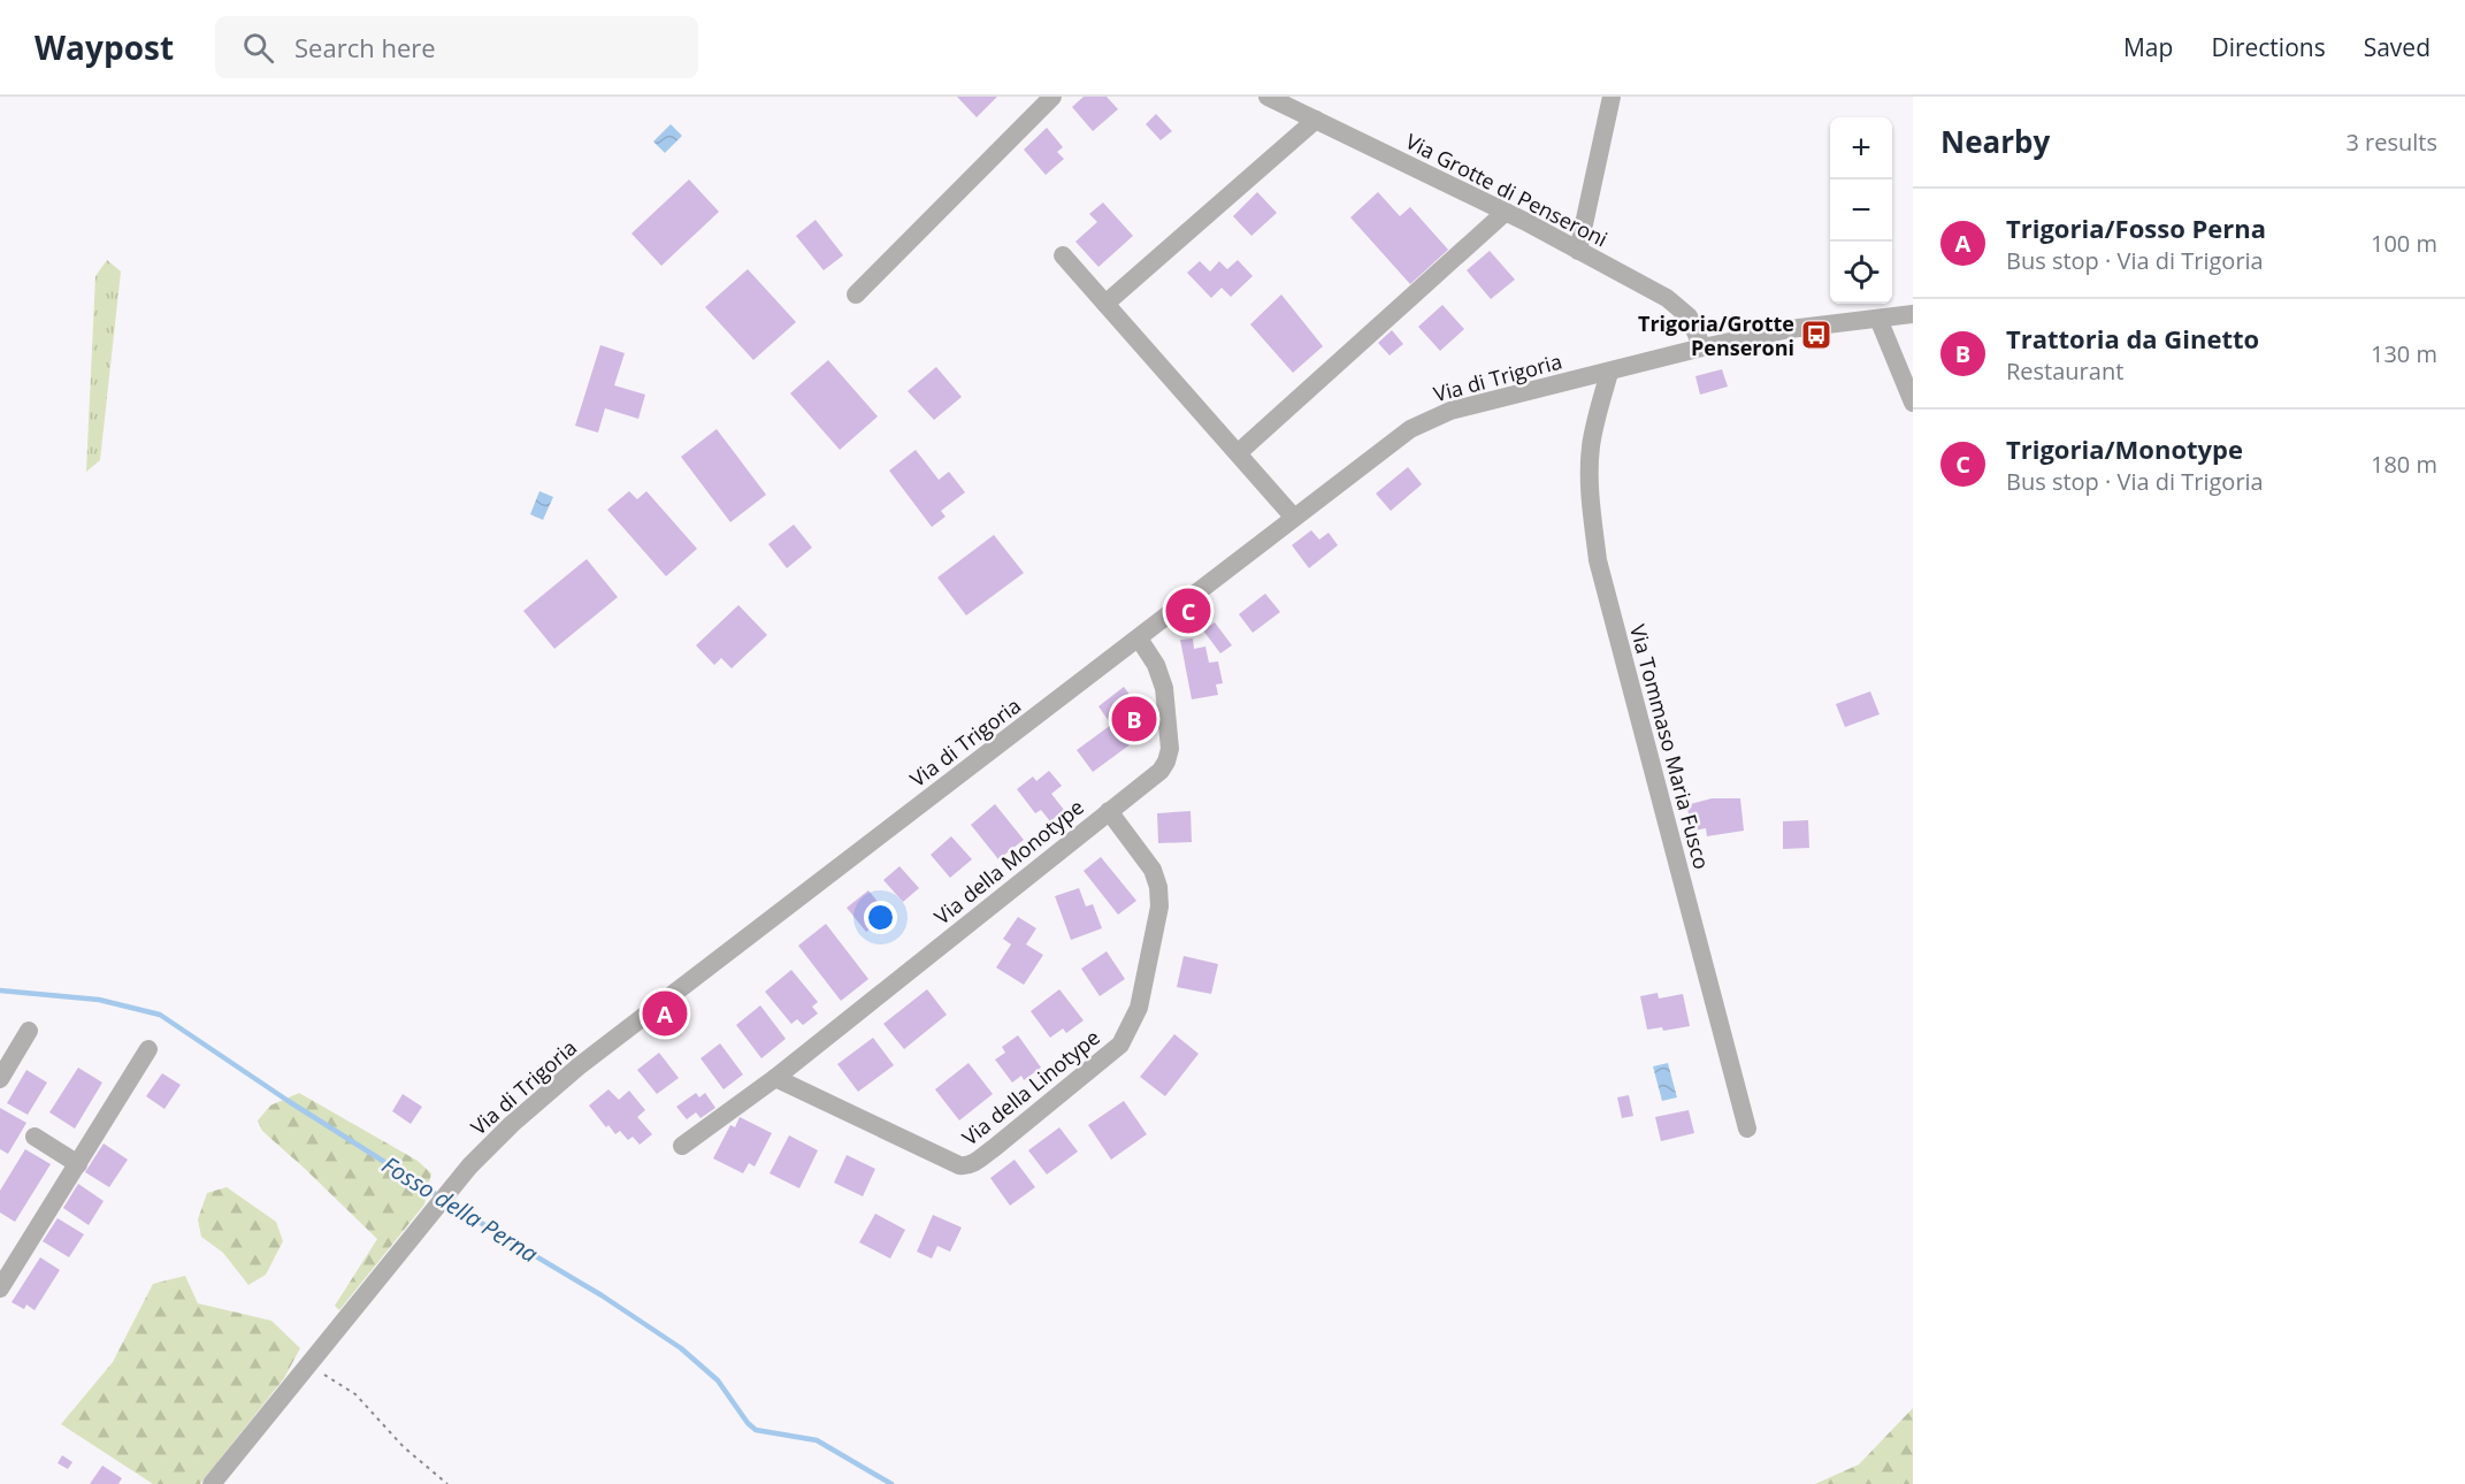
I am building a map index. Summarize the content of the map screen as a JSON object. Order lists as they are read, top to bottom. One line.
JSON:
{"streets":{"street":["Via Grotte di Penseroni","Via di Trigoria","Via Tommaso Maria Fusco","Via della Monotype","Via della Linotype"]},"crossings":[["Via Grotte di Penseroni","Via di Trigoria"],["Via di Trigoria","Via Tommaso Maria Fusco"],["Via di Trigoria","Via della Monotype"],["Via della Monotype","Via della Linotype"]],"water":["Fosso della Perna"],"places":{"bus stop":["Trigoria/Grotte Penseroni"]},"page":{"header":"Waypost","search":"Search here","nav":["Map","Directions","Saved"],"heading":["Nearby","3 results"],"map_buttons":["+","−"],"list":[{"mark":"A","name":"Trigoria/Fosso Perna","note":"Bus stop · Via di Trigoria","value":"100 m"},{"mark":"B","name":"Trattoria da Ginetto","note":"Restaurant","value":"130 m"},{"mark":"C","name":"Trigoria/Monotype","note":"Bus stop · Via di Trigoria","value":"180 m"}],"pins":["C","B","A"]}}
